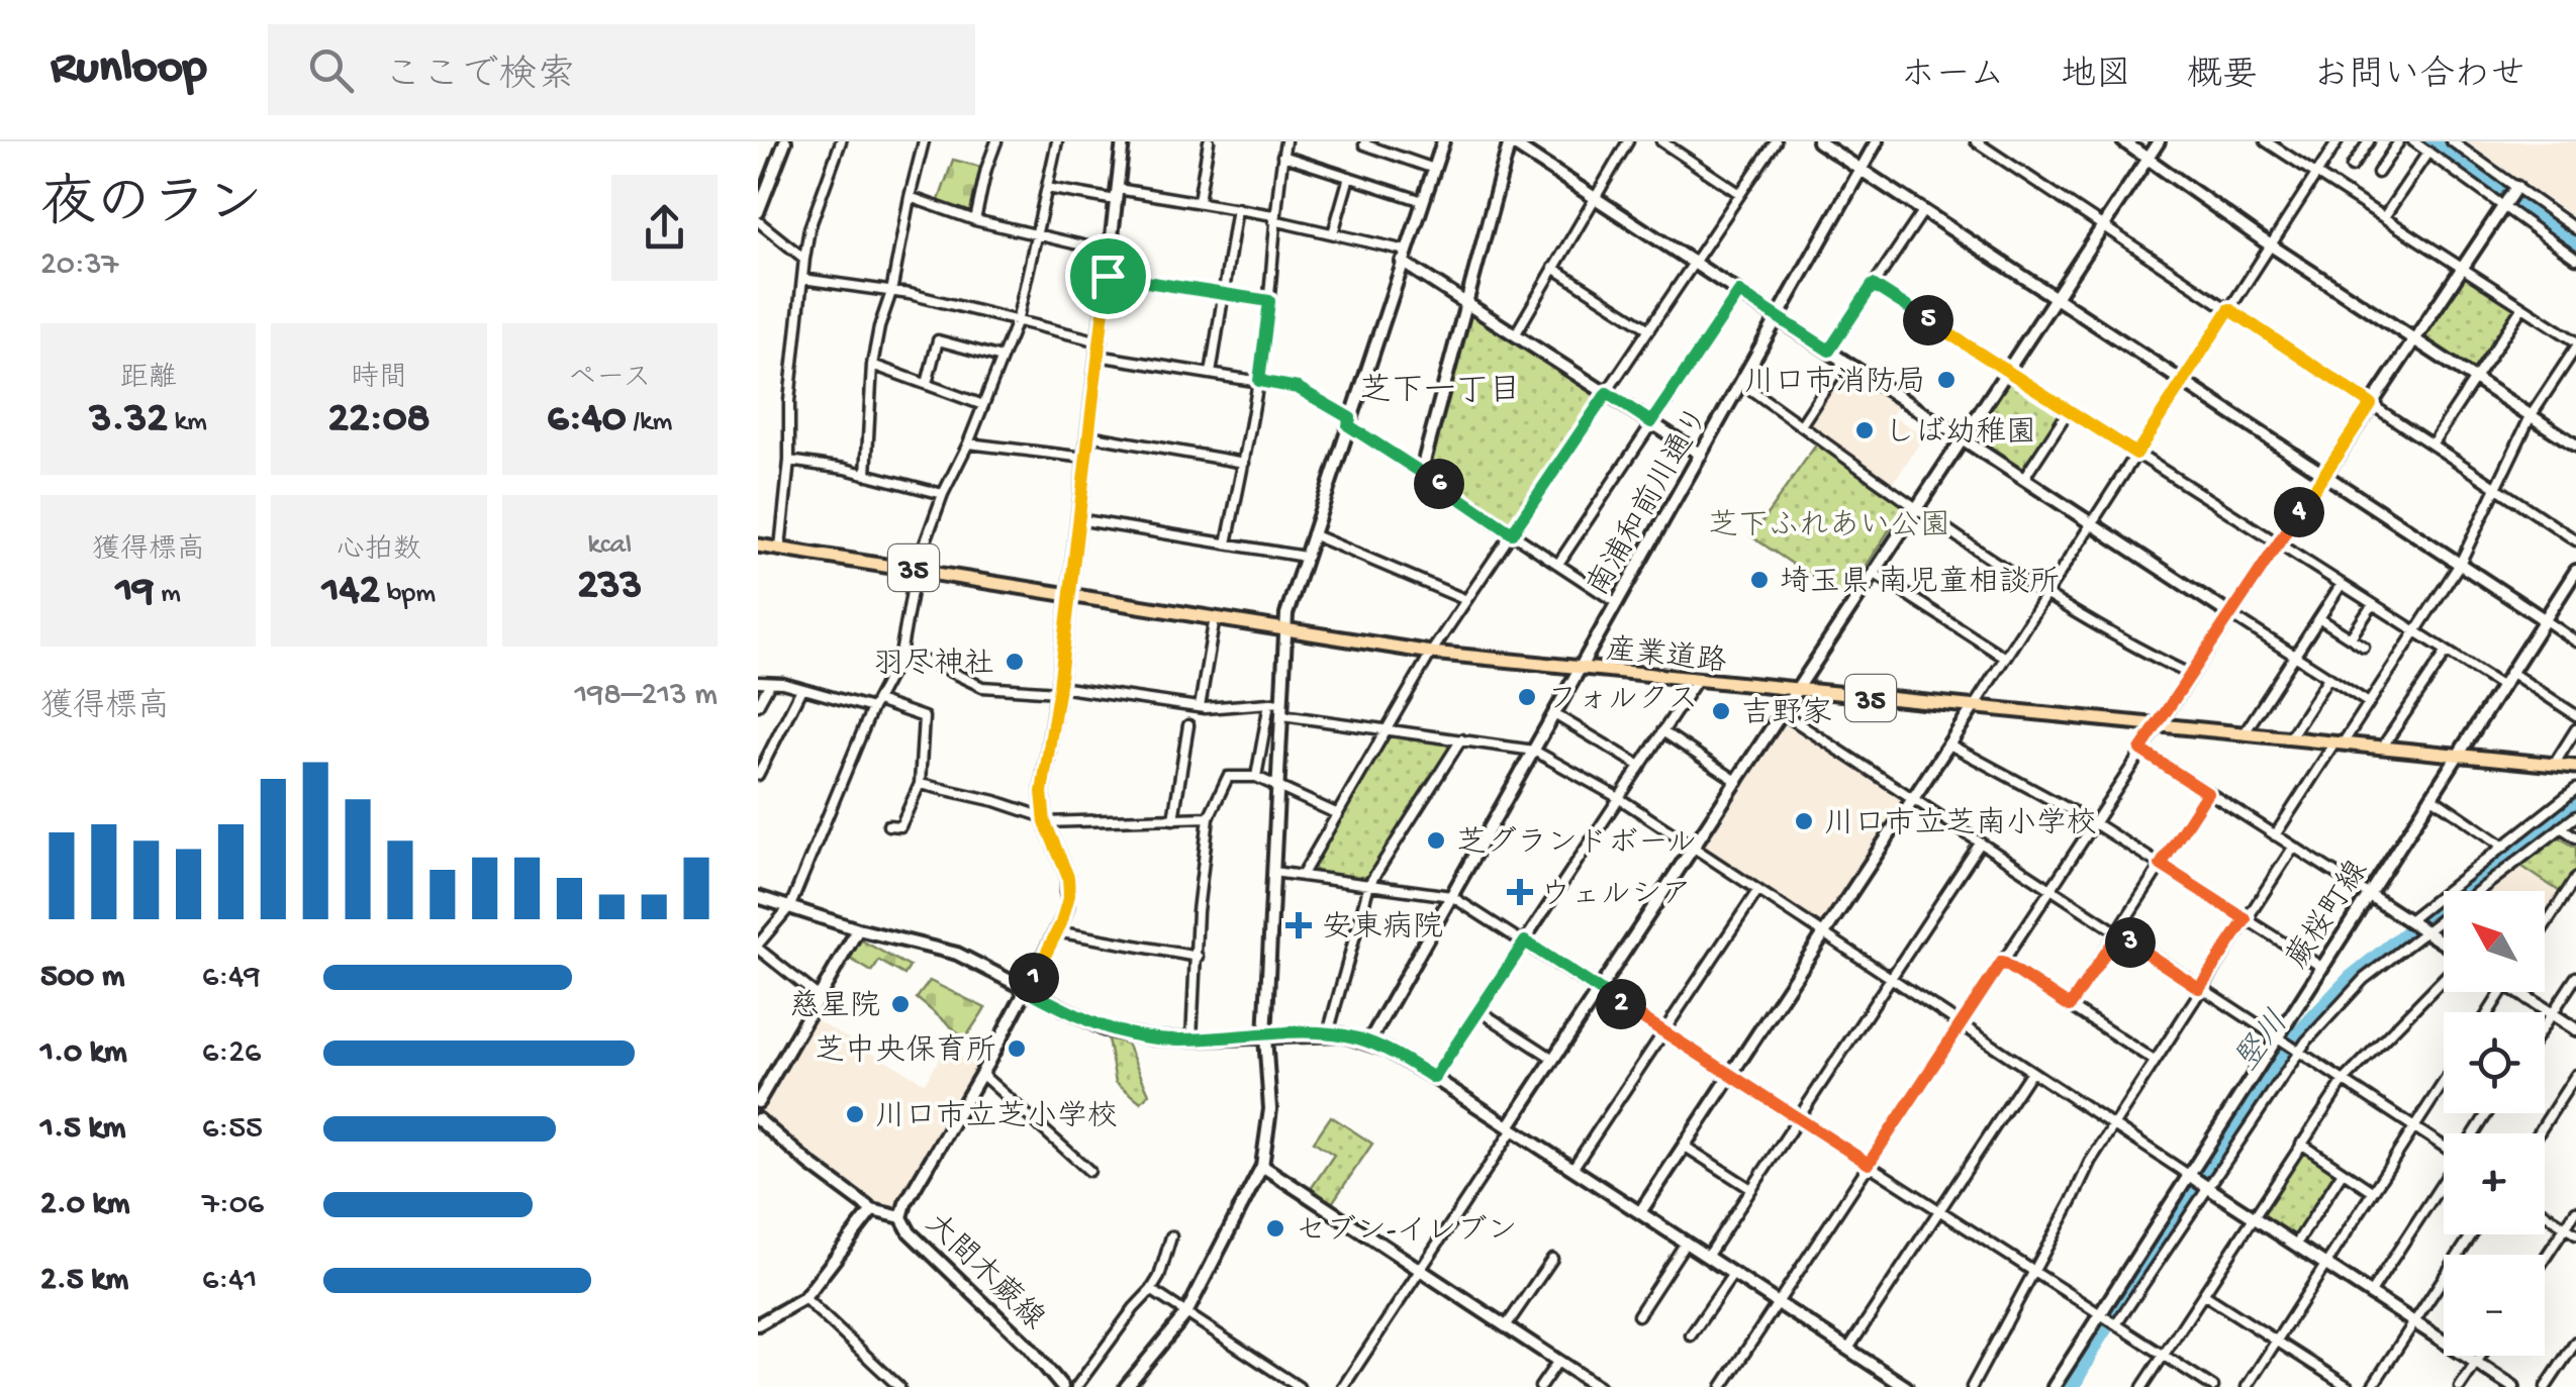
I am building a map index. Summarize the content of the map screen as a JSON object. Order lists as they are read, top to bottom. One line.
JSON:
{"streets":{"main road":["35","産業道路"],"street":["南浦和前川通り","蕨桜町線","大間木蕨線"]},"crossings":[["南浦和前川通り","産業道路"],["産業道路","蕨桜町線"],["産業道路","大間木蕨線"]],"districts":["芝下一丁目"],"water":["竪川"],"parks":["芝下ふれあい公園"],"places":{"other":["川口市消防局","しば幼稚園","埼玉県 南児童相談所","羽尽神社","フォルクス","吉野家","川口市立芝南小学校","芝グランドボール","慈星院","芝中央保育所","川口市立芝小学校","セブン-イレブン"],"health":["ウェルシア","安東病院"]},"north":"top left","page":{"header":"Runloop","search":"ここで検索","nav":["ホーム","地図","概要","お問い合わせ"],"heading":["夜のラン","20:37"],"pins":["5","6","4","3","1","2"],"stats":[["距離","3.32 km"],["時間","22:08"],["ペース","6:40 /km"],["獲得標高","19 m"],["心拍数","142 bpm"],["kcal","233"]],"chart":["獲得標高","198–213 m"],"map_buttons":["+","−"],"list":[{"name":"500 m","note":"6:49"},{"name":"1.0 km","note":"6:26"},{"name":"1.5 km","note":"6:55"},{"name":"2.0 km","note":"7:06"},{"name":"2.5 km","note":"6:41"}]}}
